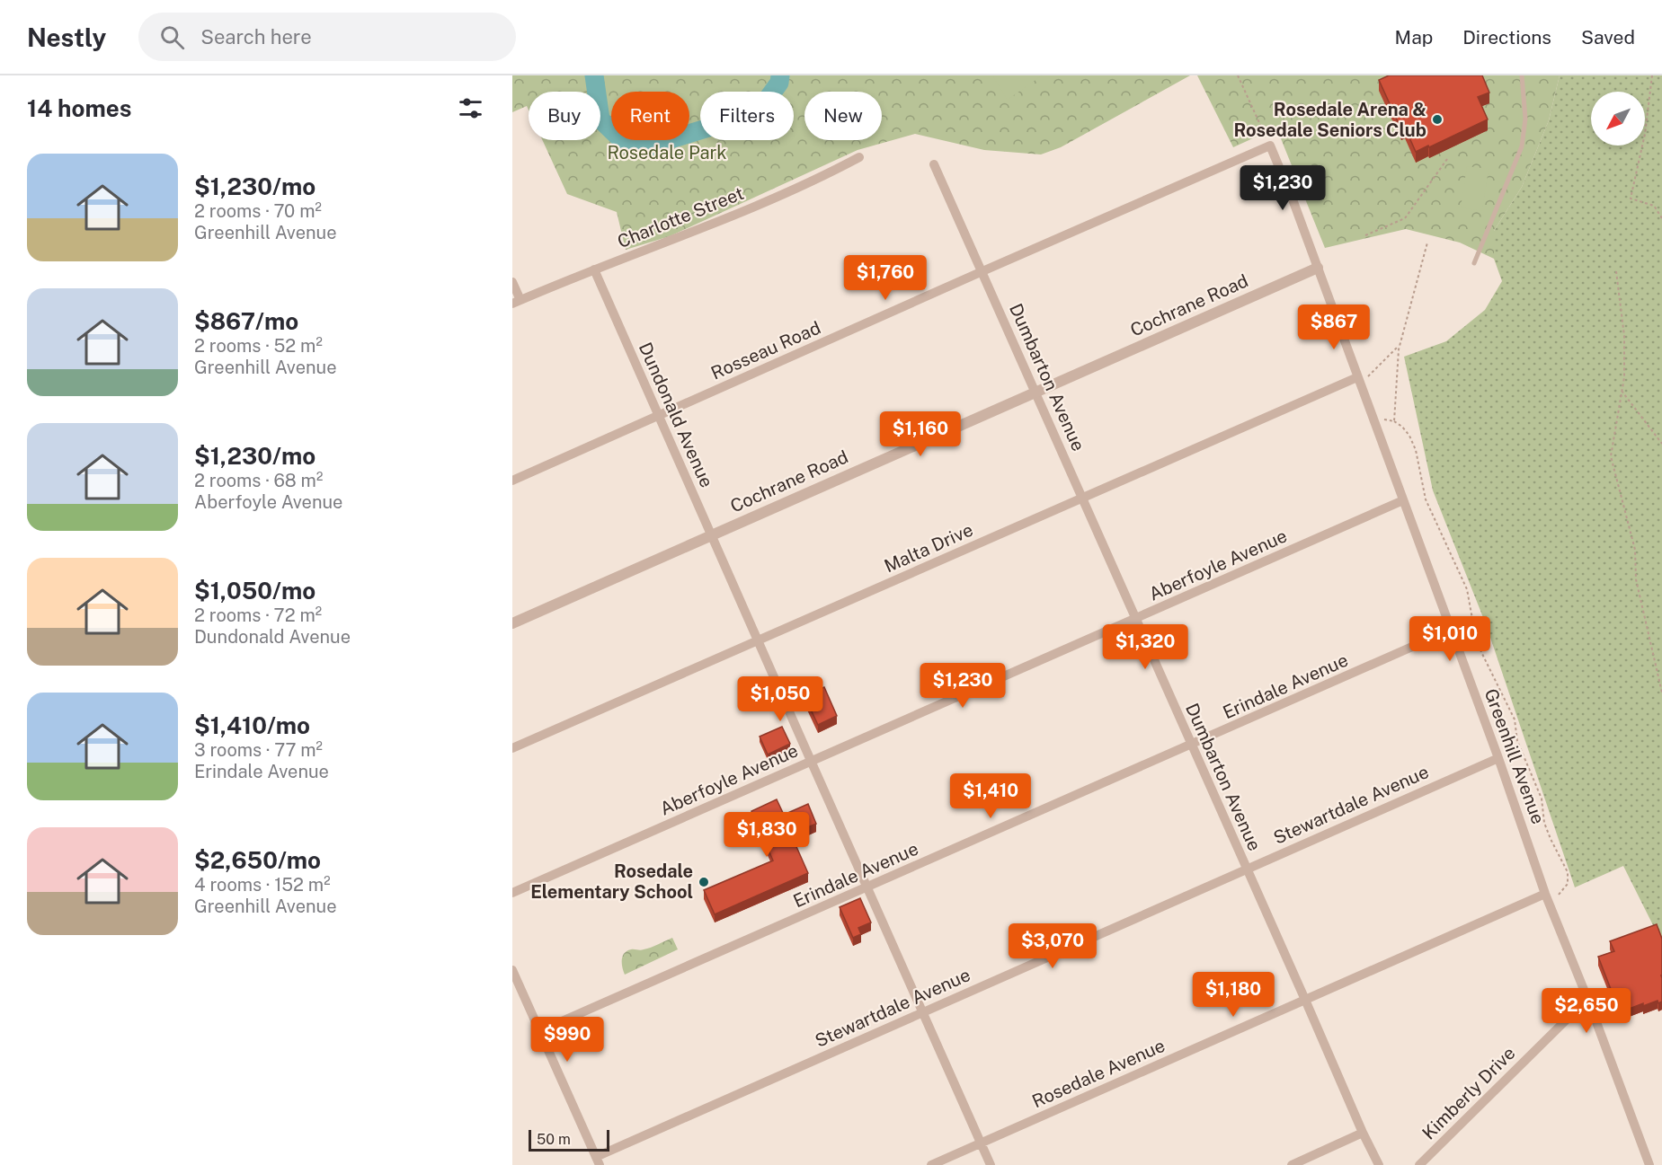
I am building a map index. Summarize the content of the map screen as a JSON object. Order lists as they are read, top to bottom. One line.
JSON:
{"streets":{"street":["Charlotte Street","Cochrane Road","Rosseau Road","Dumbarton Avenue","Dundonald Avenue","Malta Drive","Aberfoyle Avenue","Erindale Avenue","Greenhill Avenue","Stewartdale Avenue","Rosedale Avenue","Kimberly Drive"]},"crossings":[["Charlotte Street","Dundonald Avenue"],["Cochrane Road","Dumbarton Avenue"],["Cochrane Road","Dundonald Avenue"],["Cochrane Road","Greenhill Avenue"],["Rosseau Road","Dumbarton Avenue"],["Rosseau Road","Dundonald Avenue"],["Rosseau Road","Greenhill Avenue"],["Dumbarton Avenue","Malta Drive"],["Dumbarton Avenue","Aberfoyle Avenue"],["Dumbarton Avenue","Erindale Avenue"],["Dumbarton Avenue","Stewartdale Avenue"],["Dumbarton Avenue","Rosedale Avenue"],["Dundonald Avenue","Malta Drive"],["Dundonald Avenue","Aberfoyle Avenue"],["Dundonald Avenue","Erindale Avenue"],["Dundonald Avenue","Stewartdale Avenue"],["Dundonald Avenue","Rosedale Avenue"],["Malta Drive","Greenhill Avenue"],["Aberfoyle Avenue","Greenhill Avenue"],["Erindale Avenue","Greenhill Avenue"],["Greenhill Avenue","Stewartdale Avenue"],["Greenhill Avenue","Rosedale Avenue"],["Greenhill Avenue","Kimberly Drive"]],"parks":["Rosedale Park"],"places":["Rosedale Arena & Rosedale Seniors Club","Rosedale Elementary School"],"scale_bar":"50 m","north":"bottom left","page":{"header":"Nestly","search":"Search here","nav":["Map","Directions","Saved"],"heading":"14 homes","chip":["Buy","Rent","Filters","New"],"list":[{"name":"$1,230/mo","note":"2 rooms · 70 m² · Greenhill Avenue"},{"name":"$867/mo","note":"2 rooms · 52 m² · Greenhill Avenue"},{"name":"$1,230/mo","note":"2 rooms · 68 m² · Aberfoyle Avenue"},{"name":"$1,050/mo","note":"2 rooms · 72 m² · Dundonald Avenue"},{"name":"$1,410/mo","note":"3 rooms · 77 m² · Erindale Avenue"},{"name":"$2,650/mo","note":"4 rooms · 152 m² · Greenhill Avenue"}],"price":["$1,230","$1,760","$867","$1,160","$1,010","$1,320","$1,230","$1,050","$1,410","$1,830","$3,070","$1,180","$2,650","$990"],"scale":"50 m"}}
